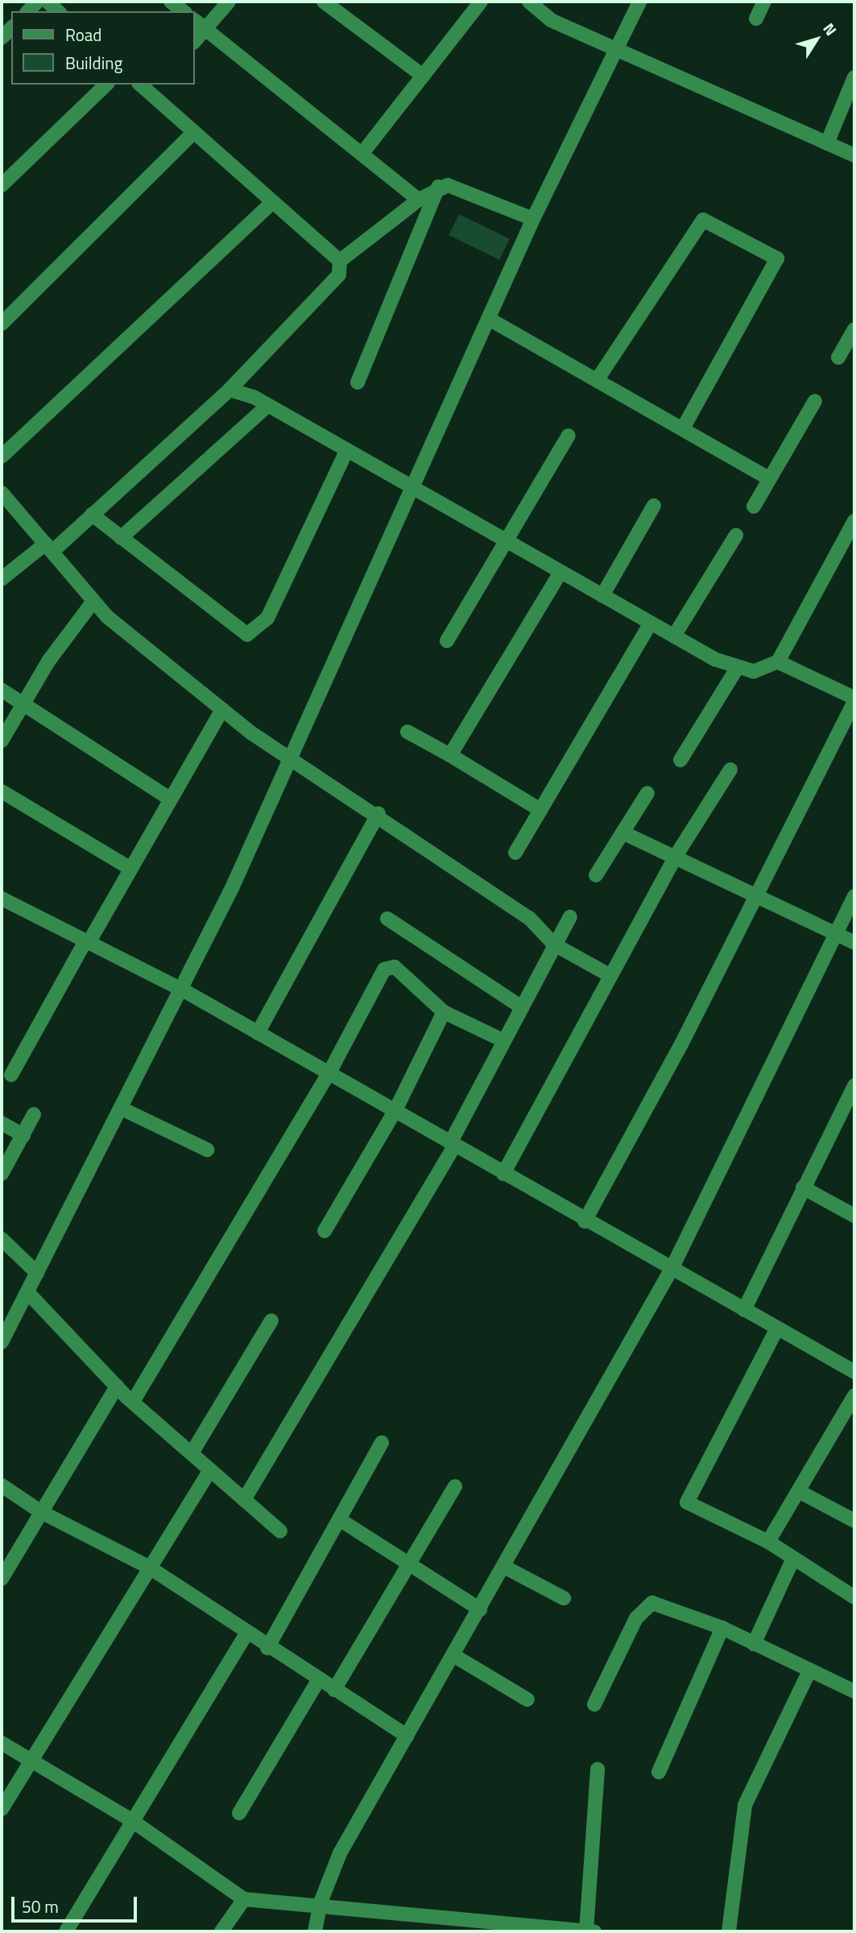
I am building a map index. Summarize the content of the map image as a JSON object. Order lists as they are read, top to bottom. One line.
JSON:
{"legend":["Road","Building"],"scale_bar":"50 m","north":"top right"}
